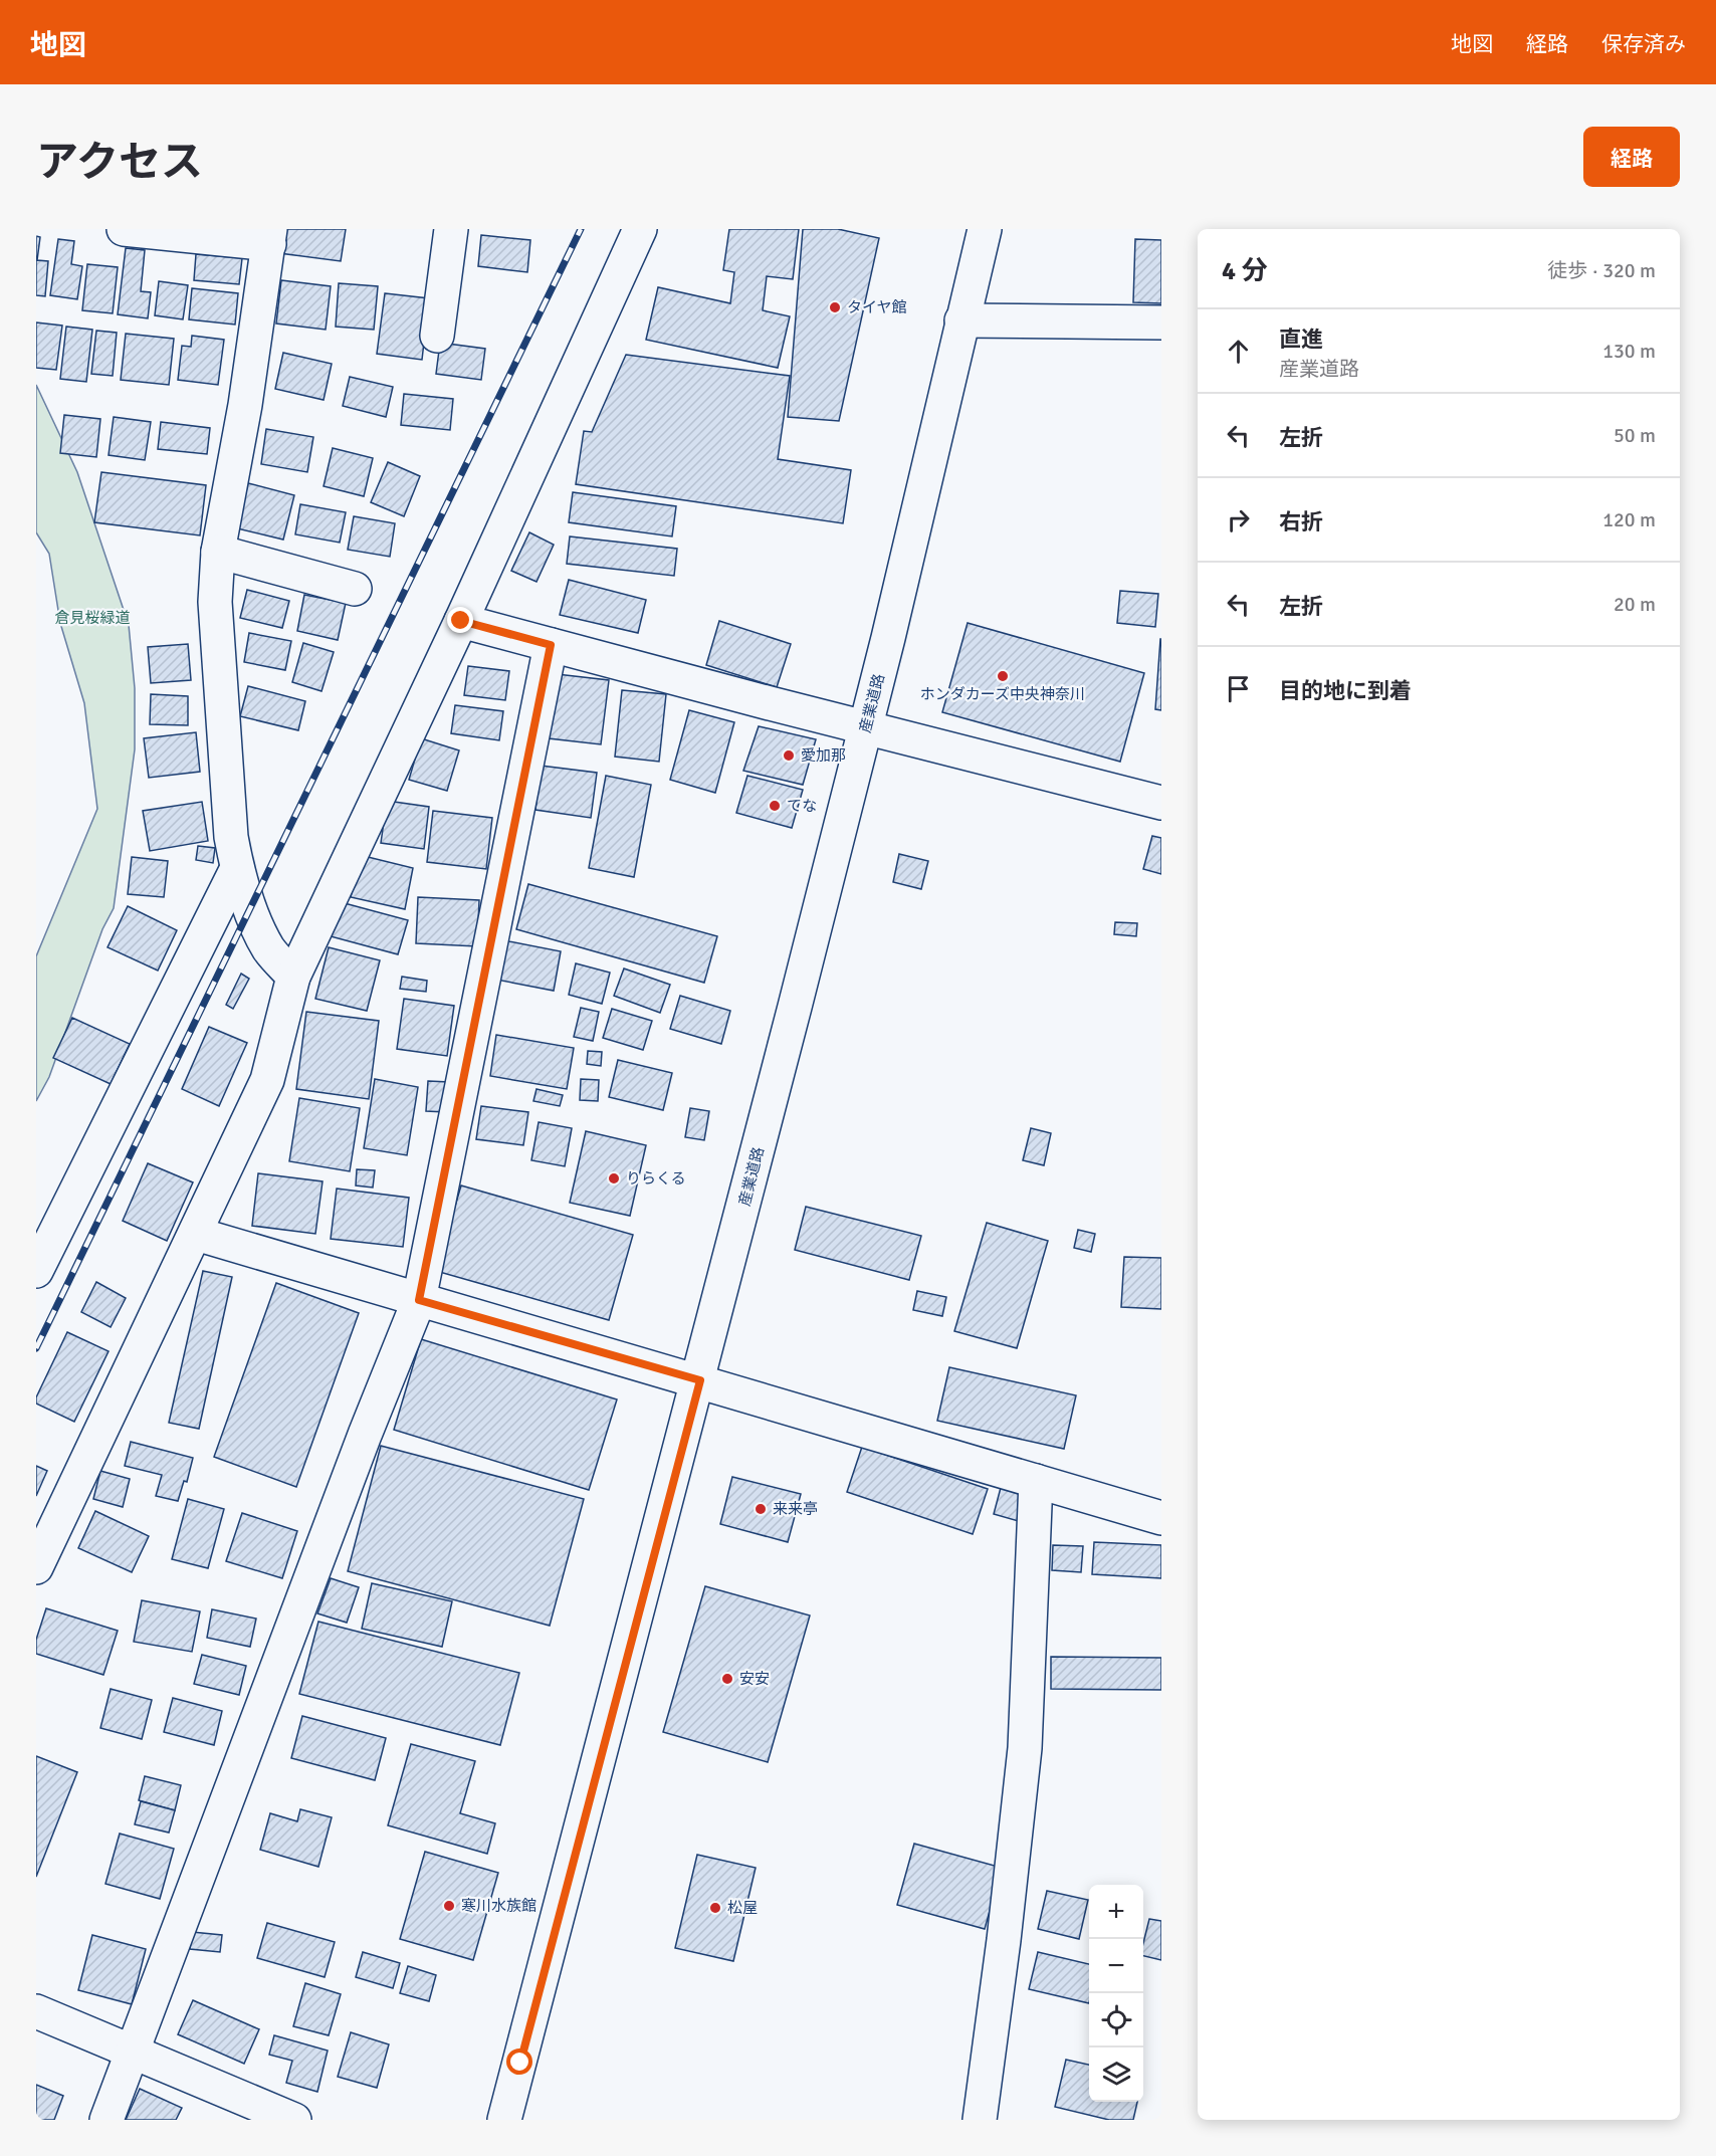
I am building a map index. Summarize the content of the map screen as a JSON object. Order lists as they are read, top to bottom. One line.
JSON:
{"streets":{"street":["産業道路"]},"parks":["倉見桜緑道"],"places":["タイヤ館","ホンダカーズ中央神奈川","愛加那","てな","りらくる","来来亭","安安","寒川水族館","松屋"],"page":{"header":"地図","nav":["地図","経路","保存済み"],"title":"アクセス","buttons":"経路","heading":["4 分","徒歩 · 320 m"],"list":[["直進","産業道路","130 m"],["左折","50 m"],["右折","120 m"],["左折","20 m"],"目的地に到着"],"map_buttons":["+","−"]}}
